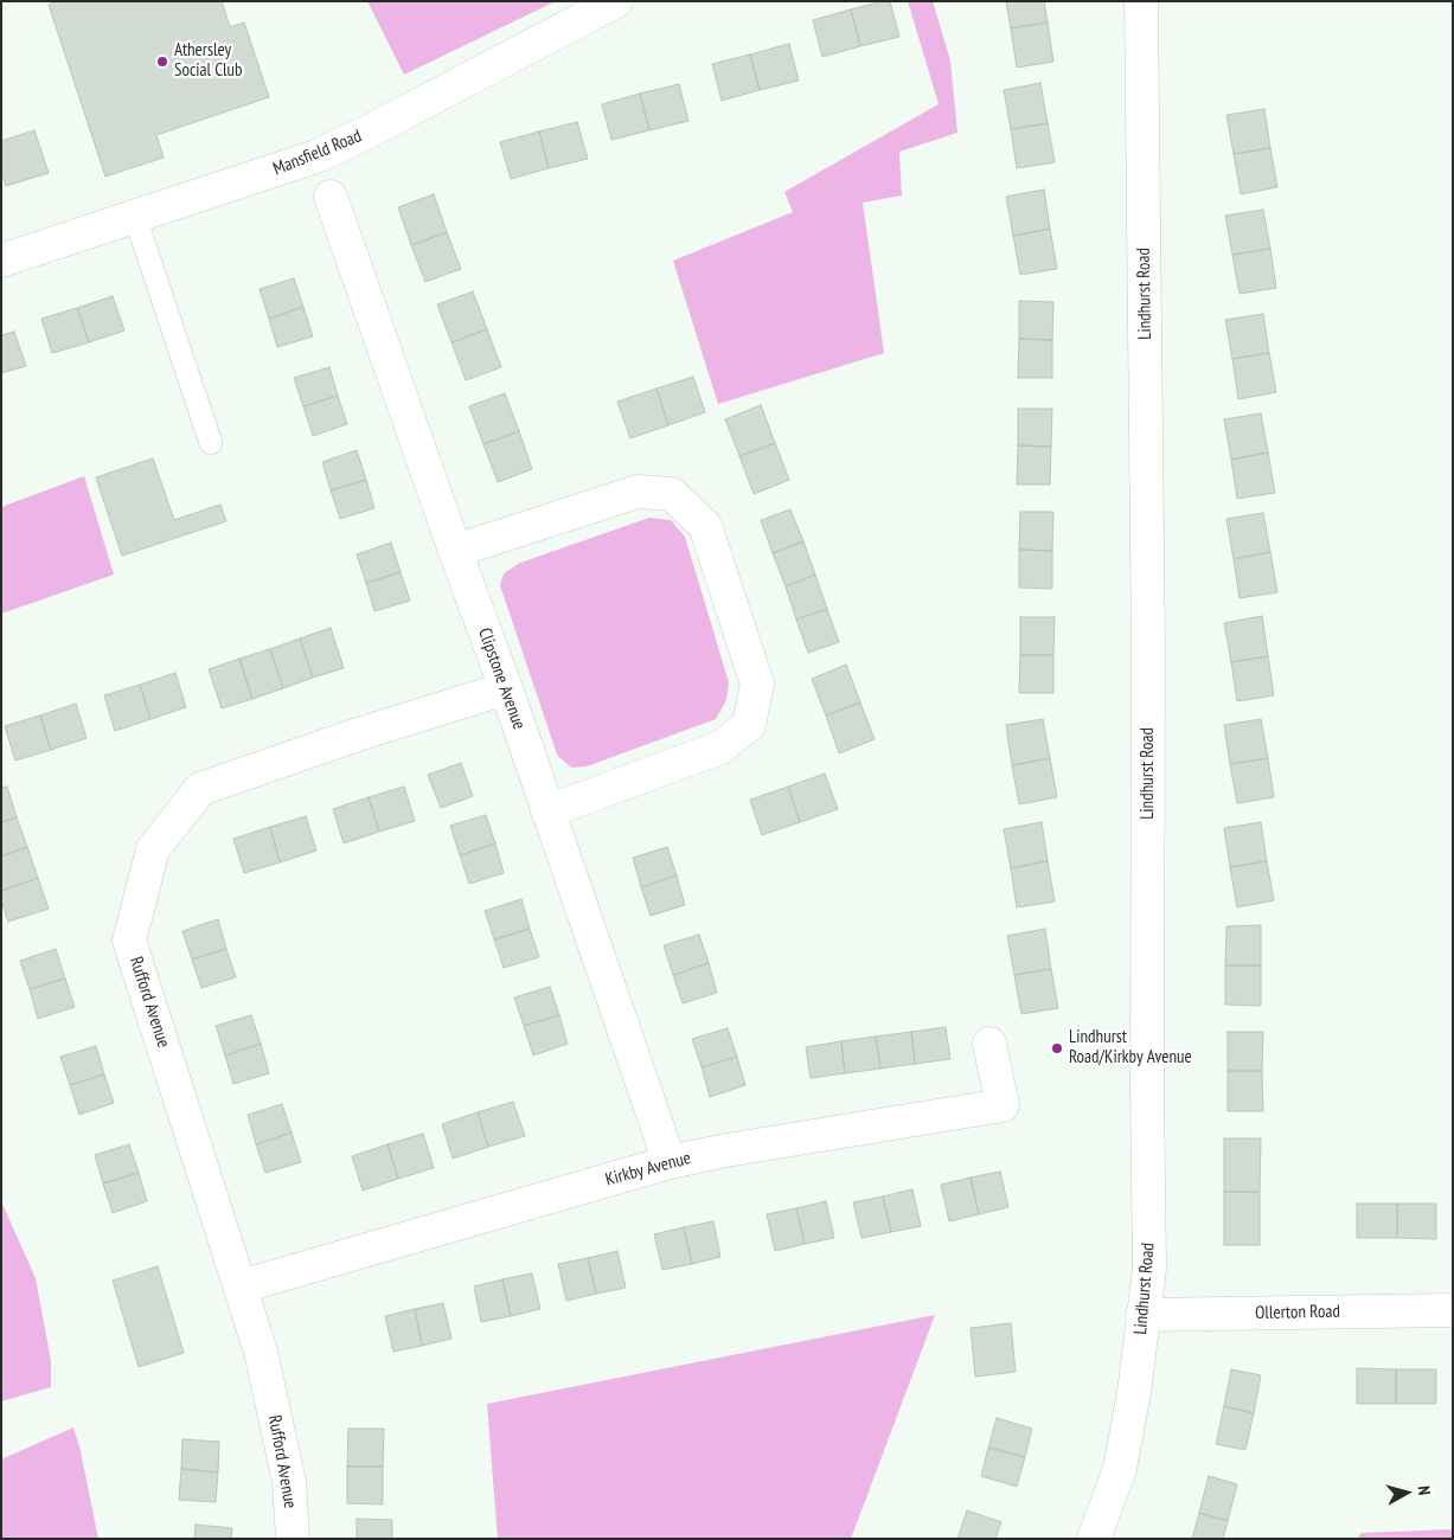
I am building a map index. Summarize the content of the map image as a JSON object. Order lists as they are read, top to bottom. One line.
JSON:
{"streets":{"street":["Mansfield Road","Lindhurst Road","Clipstone Avenue","Rufford Avenue","Kirkby Avenue","Ollerton Road"]},"crossings":[["Lindhurst Road","Ollerton Road"],["Clipstone Avenue","Rufford Avenue"],["Clipstone Avenue","Kirkby Avenue"],["Rufford Avenue","Kirkby Avenue"]],"places":["Athersley Social Club","Lindhurst Road/Kirkby Avenue"],"north":"right"}
